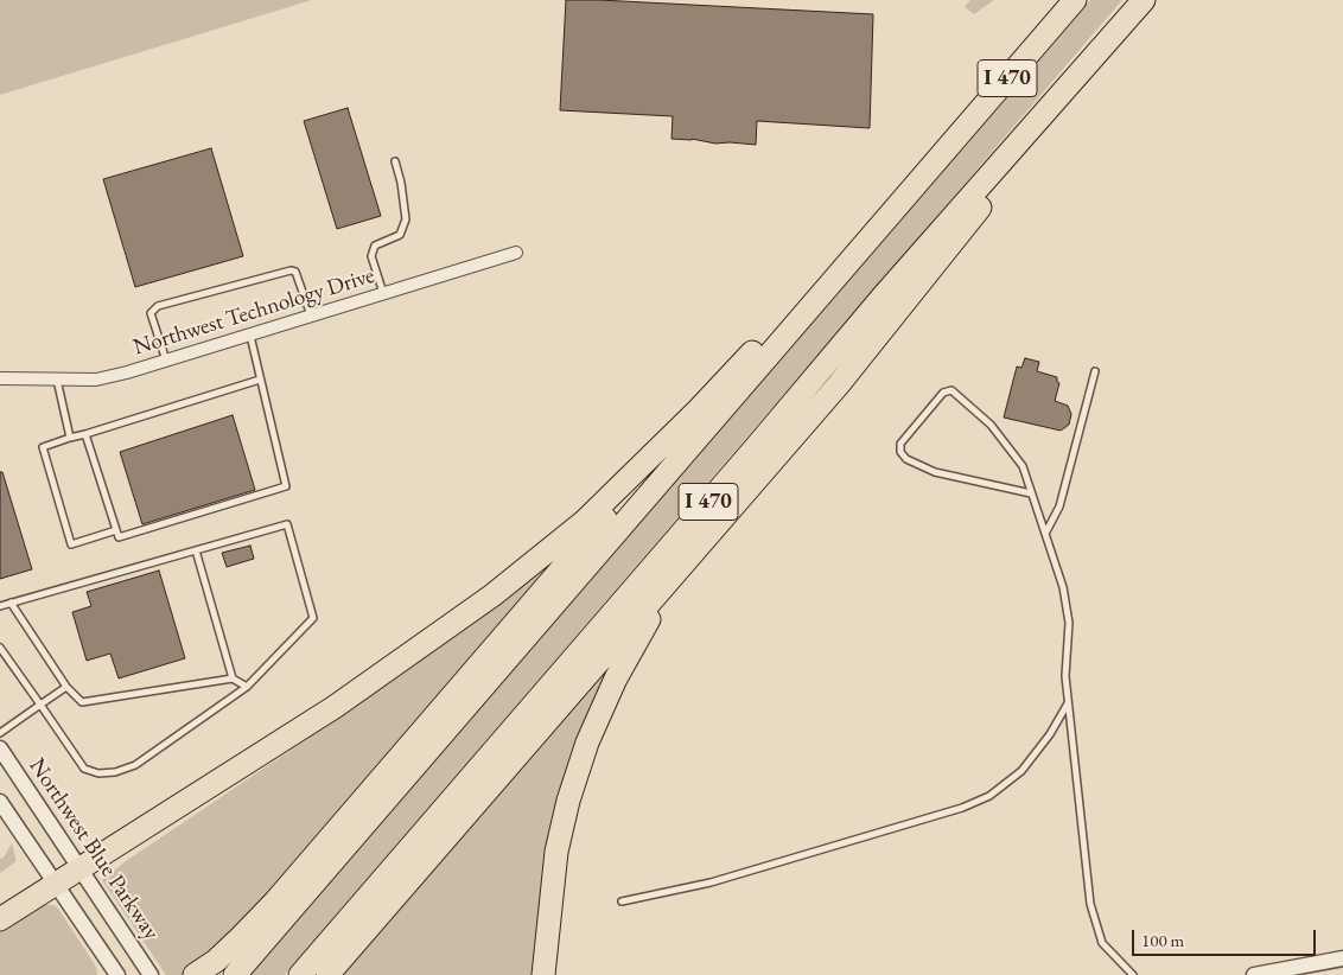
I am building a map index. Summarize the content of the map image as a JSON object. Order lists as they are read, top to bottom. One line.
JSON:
{"streets":{"highway":["I 470"],"street":["Northwest Technology Drive","Northwest Blue Parkway"]},"scale_bar":"100 m"}
